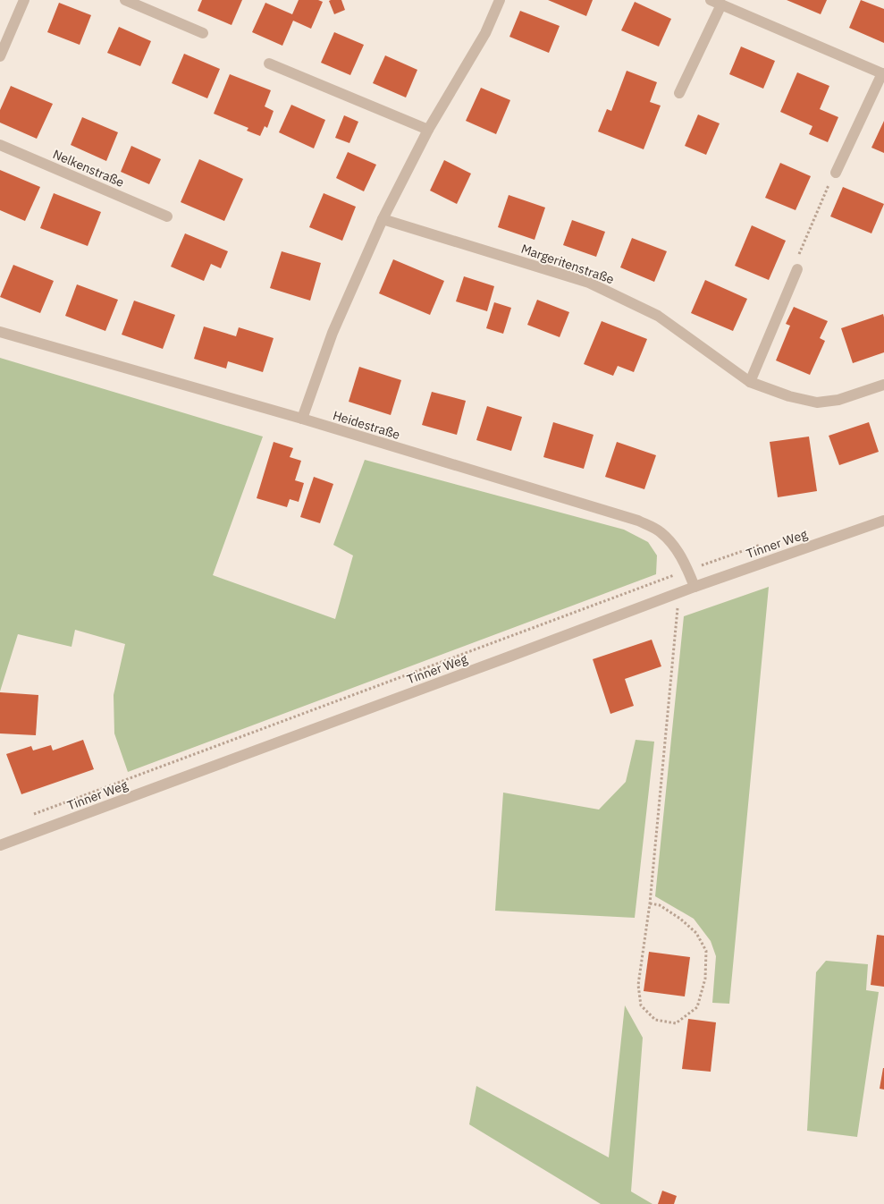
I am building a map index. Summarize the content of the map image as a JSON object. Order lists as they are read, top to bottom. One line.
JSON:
{"streets":{"street":["Nelkenstraße","Margeritenstraße","Heidestraße","Tinner Weg"]},"crossings":[["Heidestraße","Tinner Weg"]]}
